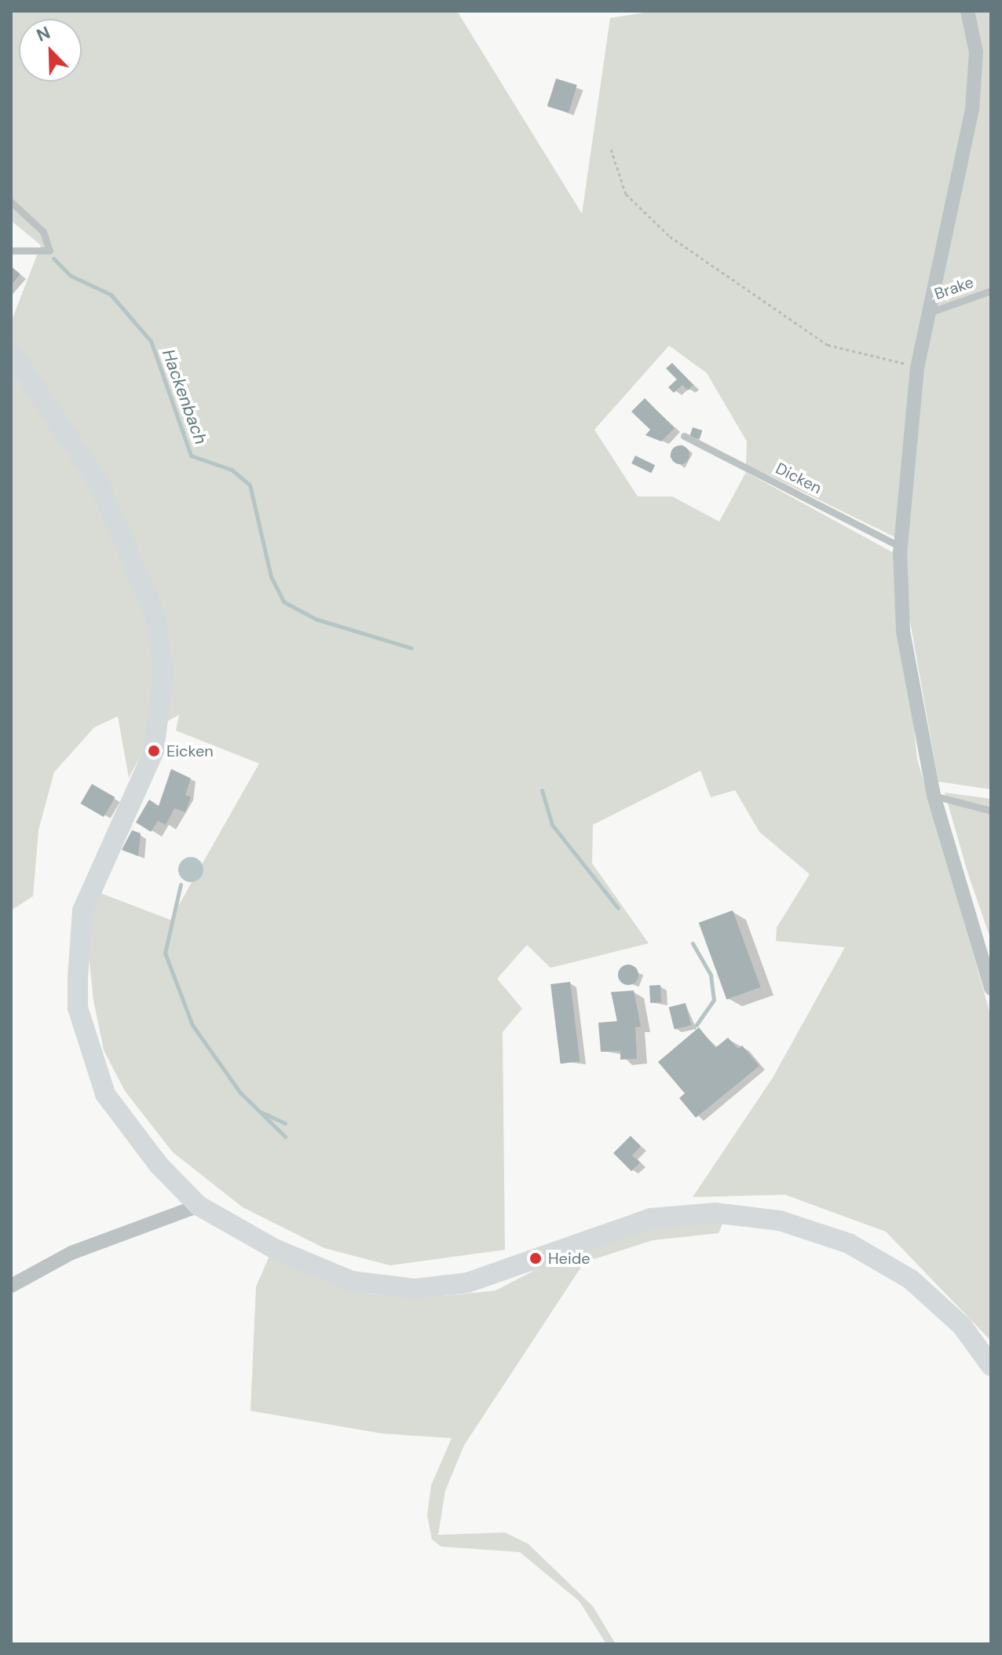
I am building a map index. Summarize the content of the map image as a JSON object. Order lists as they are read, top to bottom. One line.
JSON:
{"streets":{"lane":["Brake","Dicken"]},"water":["Hackenbach"],"places":["Eicken","Heide"],"north":"top left"}
